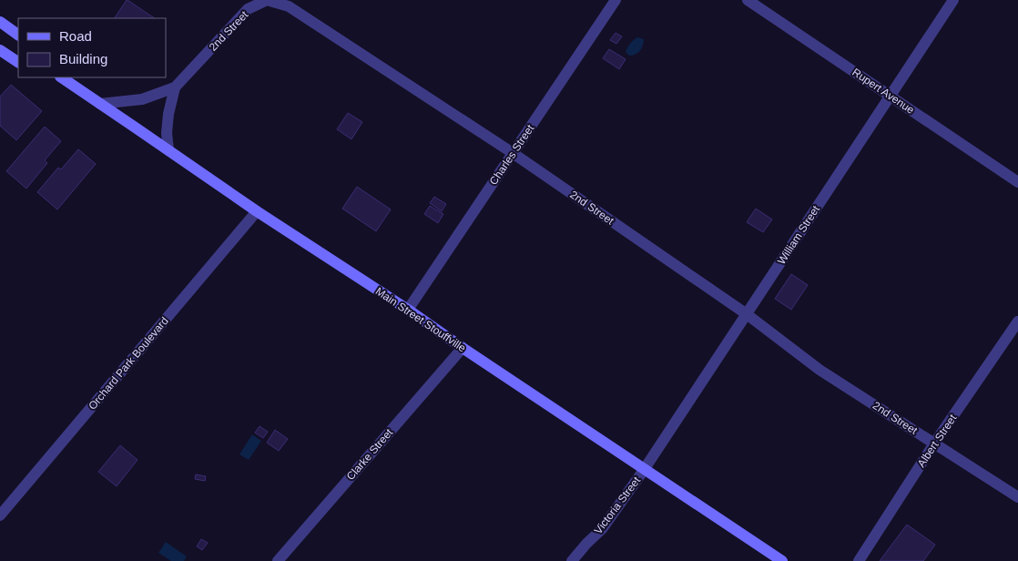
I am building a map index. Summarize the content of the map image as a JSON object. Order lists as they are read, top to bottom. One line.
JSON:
{"streets":{"main road":["Main Street Stouffville"],"street":["2nd Street","Rupert Avenue","Charles Street","William Street","Orchard Park Boulevard","Albert Street","Clarke Street","Victoria Street"]},"crossings":[["2nd Street","Charles Street"],["2nd Street","William Street"],["2nd Street","Main Street Stouffville"],["2nd Street","Albert Street"],["Rupert Avenue","William Street"],["Charles Street","Main Street Stouffville"],["William Street","Main Street Stouffville"],["William Street","Victoria Street"],["Main Street Stouffville","Orchard Park Boulevard"],["Main Street Stouffville","Clarke Street"],["Main Street Stouffville","Victoria Street"]],"legend":["Road","Building"]}
